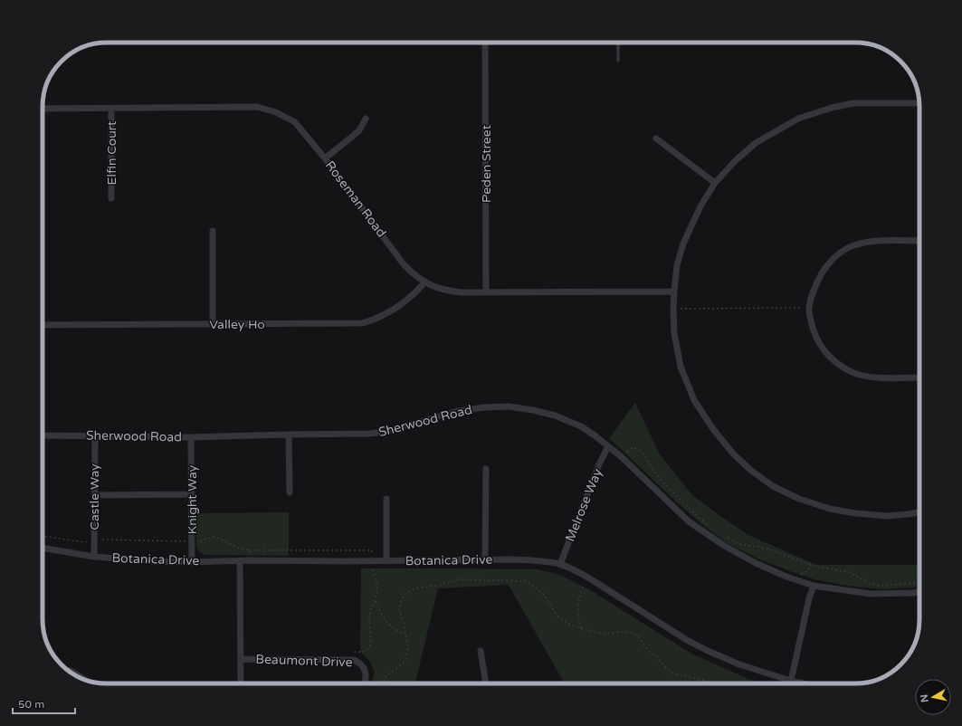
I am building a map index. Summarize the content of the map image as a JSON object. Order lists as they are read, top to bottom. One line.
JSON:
{"streets":{"street":["Elfin Court","Peden Street","Roseman Road","Valley Ho","Sherwood Road","Castle Way","Knight Way","Melrose Way","Botanica Drive","Beaumont Drive"]},"crossings":[["Elfin Court","Roseman Road"],["Peden Street","Roseman Road"],["Roseman Road","Valley Ho"],["Sherwood Road","Castle Way"],["Sherwood Road","Knight Way"],["Sherwood Road","Melrose Way"],["Castle Way","Botanica Drive"],["Knight Way","Botanica Drive"],["Melrose Way","Botanica Drive"]],"scale_bar":"50 m","north":"left"}
